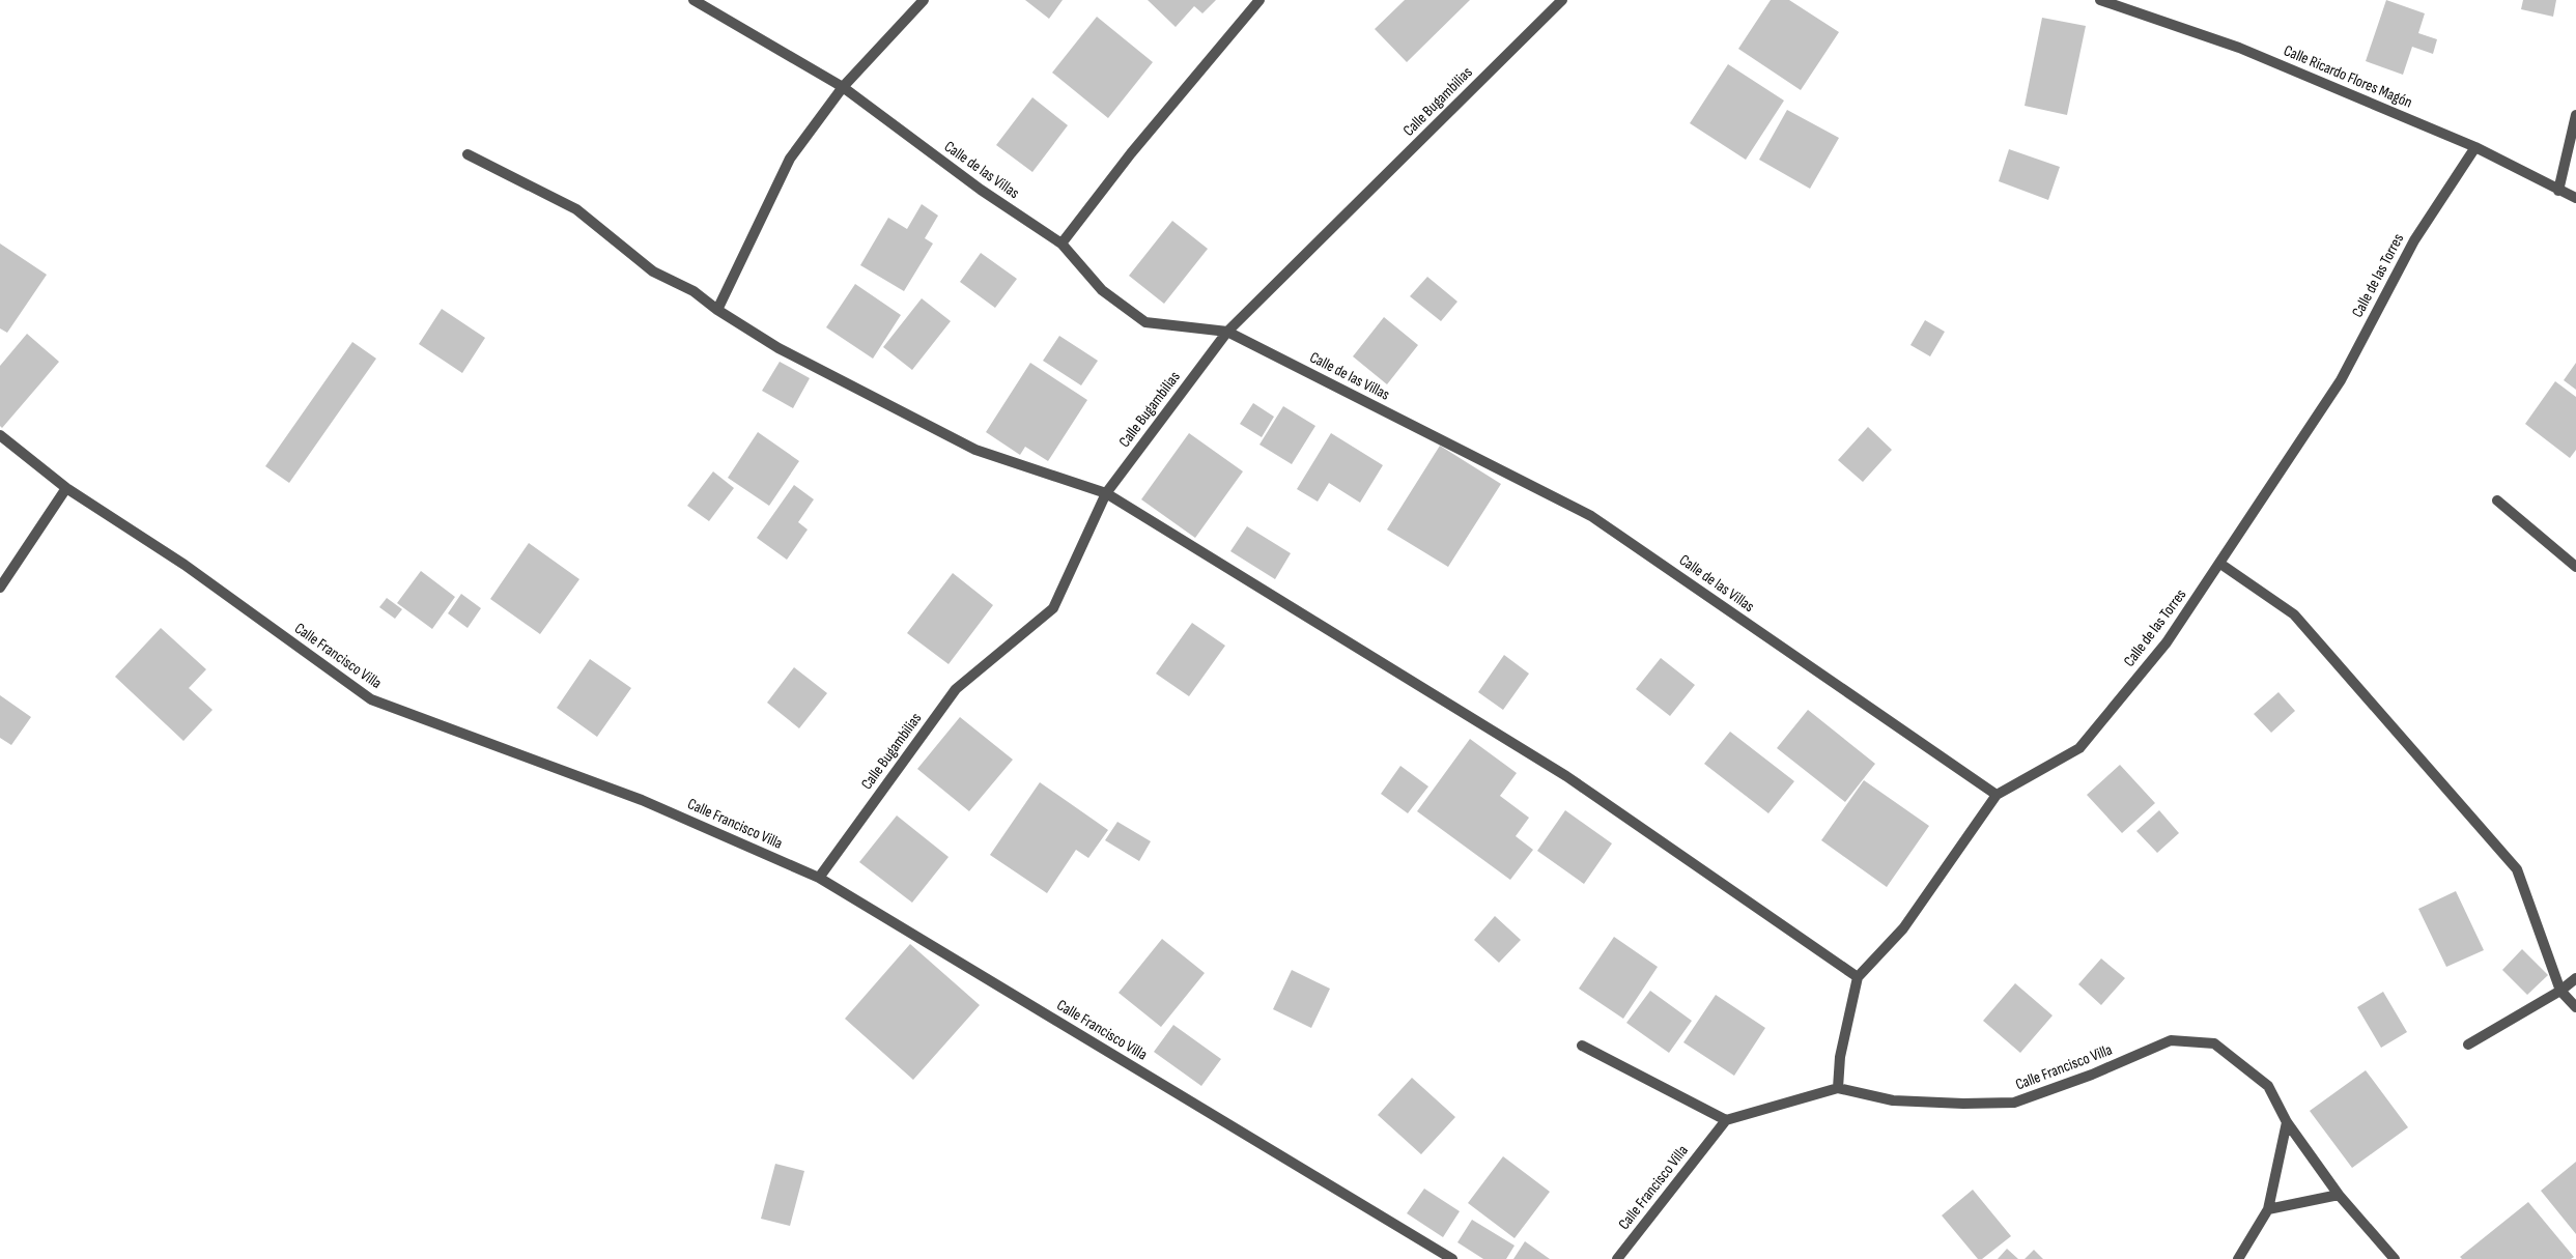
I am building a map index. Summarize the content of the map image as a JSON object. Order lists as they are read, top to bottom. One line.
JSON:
{"streets":{"street":["Calle Ricardo Flores Magón","Calle Bugambilias","Calle de las Villas","Calle de las Torres","Calle Francisco Villa"]},"crossings":[["Calle Ricardo Flores Magón","Calle de las Torres"],["Calle Bugambilias","Calle de las Villas"],["Calle Bugambilias","Calle Francisco Villa"],["Calle de las Villas","Calle de las Torres"]]}
